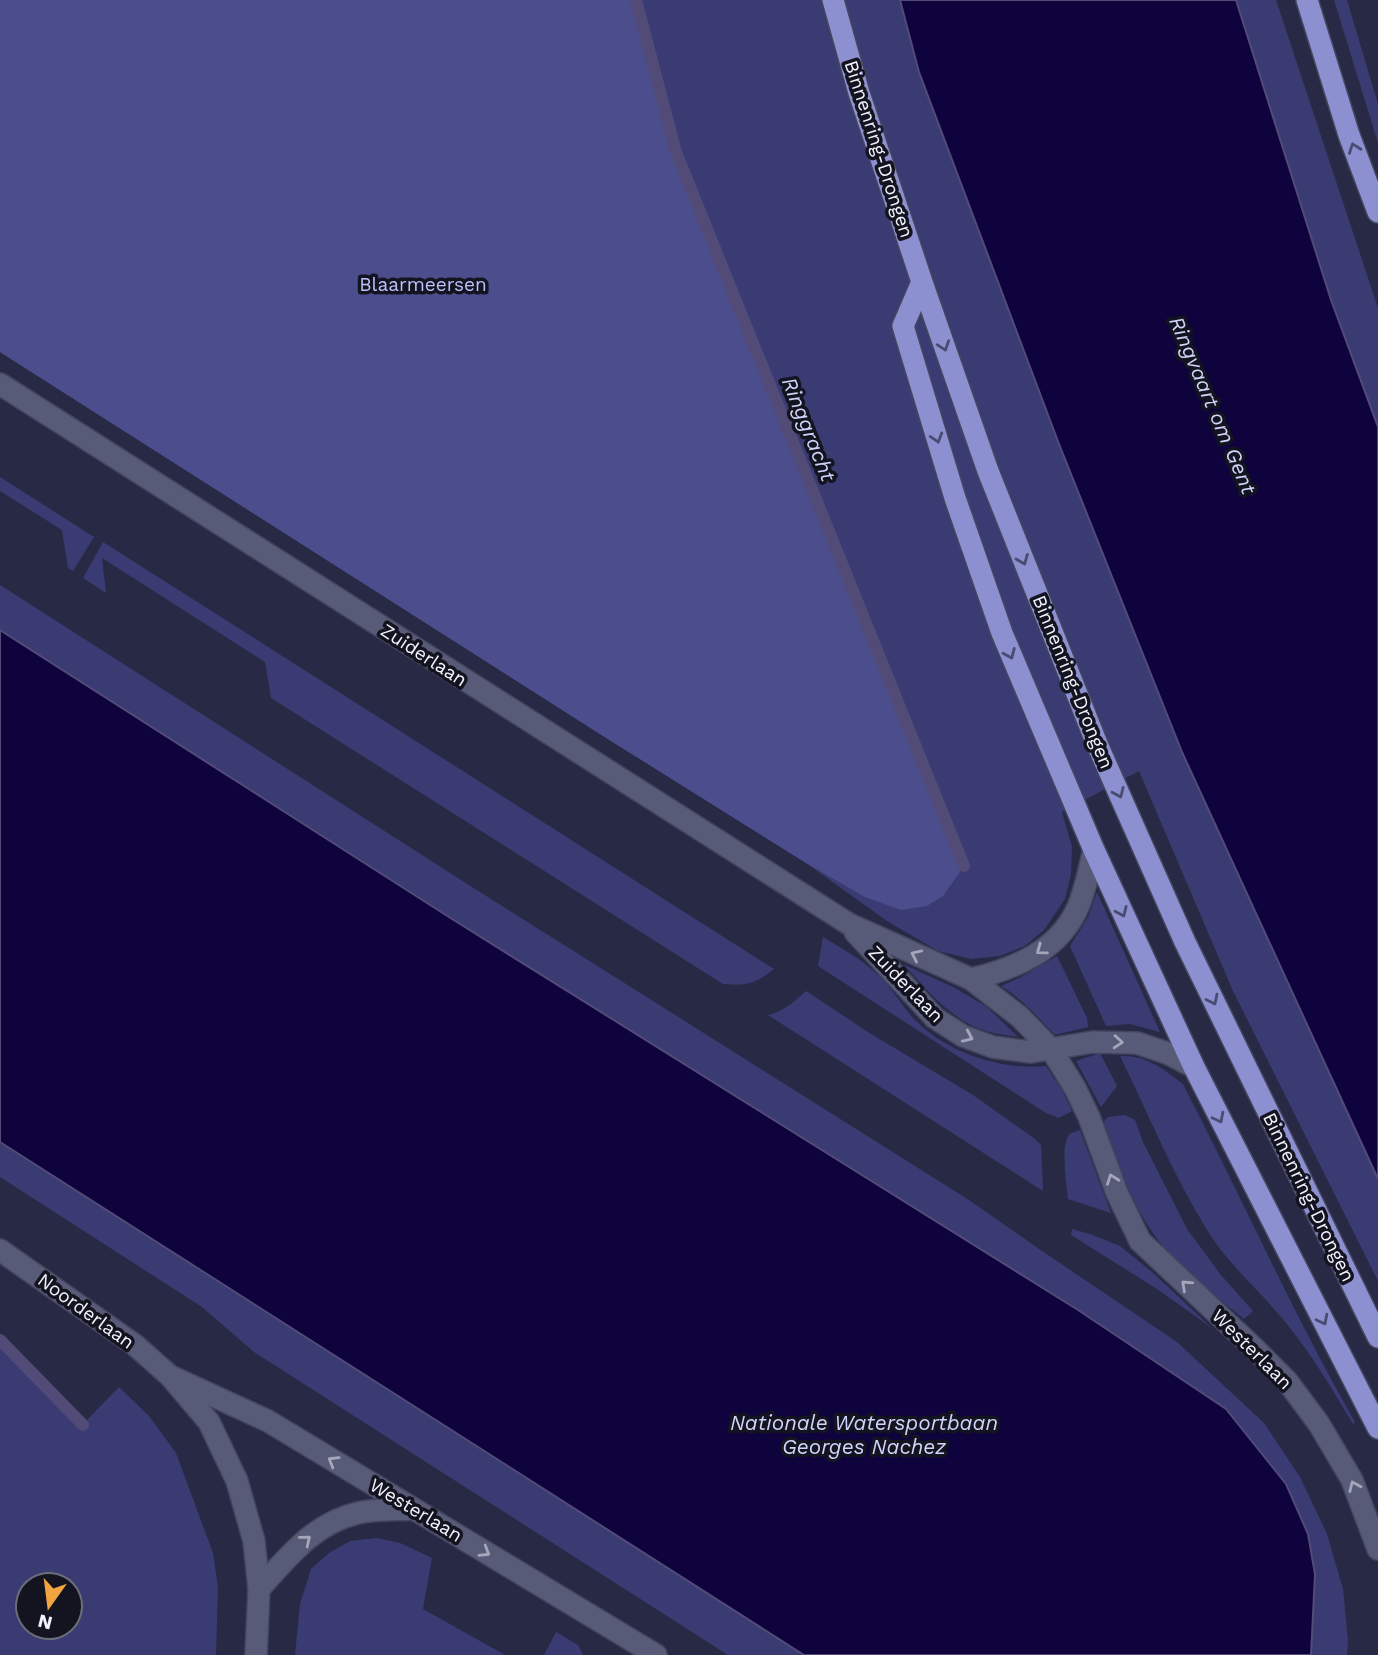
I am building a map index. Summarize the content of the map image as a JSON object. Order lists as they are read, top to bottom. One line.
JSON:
{"streets":{"highway":["Binnenring-Drongen"],"street":["Zuiderlaan","Noorderlaan","Westerlaan"]},"crossings":[["Zuiderlaan","Westerlaan"],["Noorderlaan","Westerlaan"]],"water":["Ringvaart om Gent","Ringgracht","Nationale Watersportbaan Georges Nachez"],"parks":["Blaarmeersen"],"north":"bottom"}
